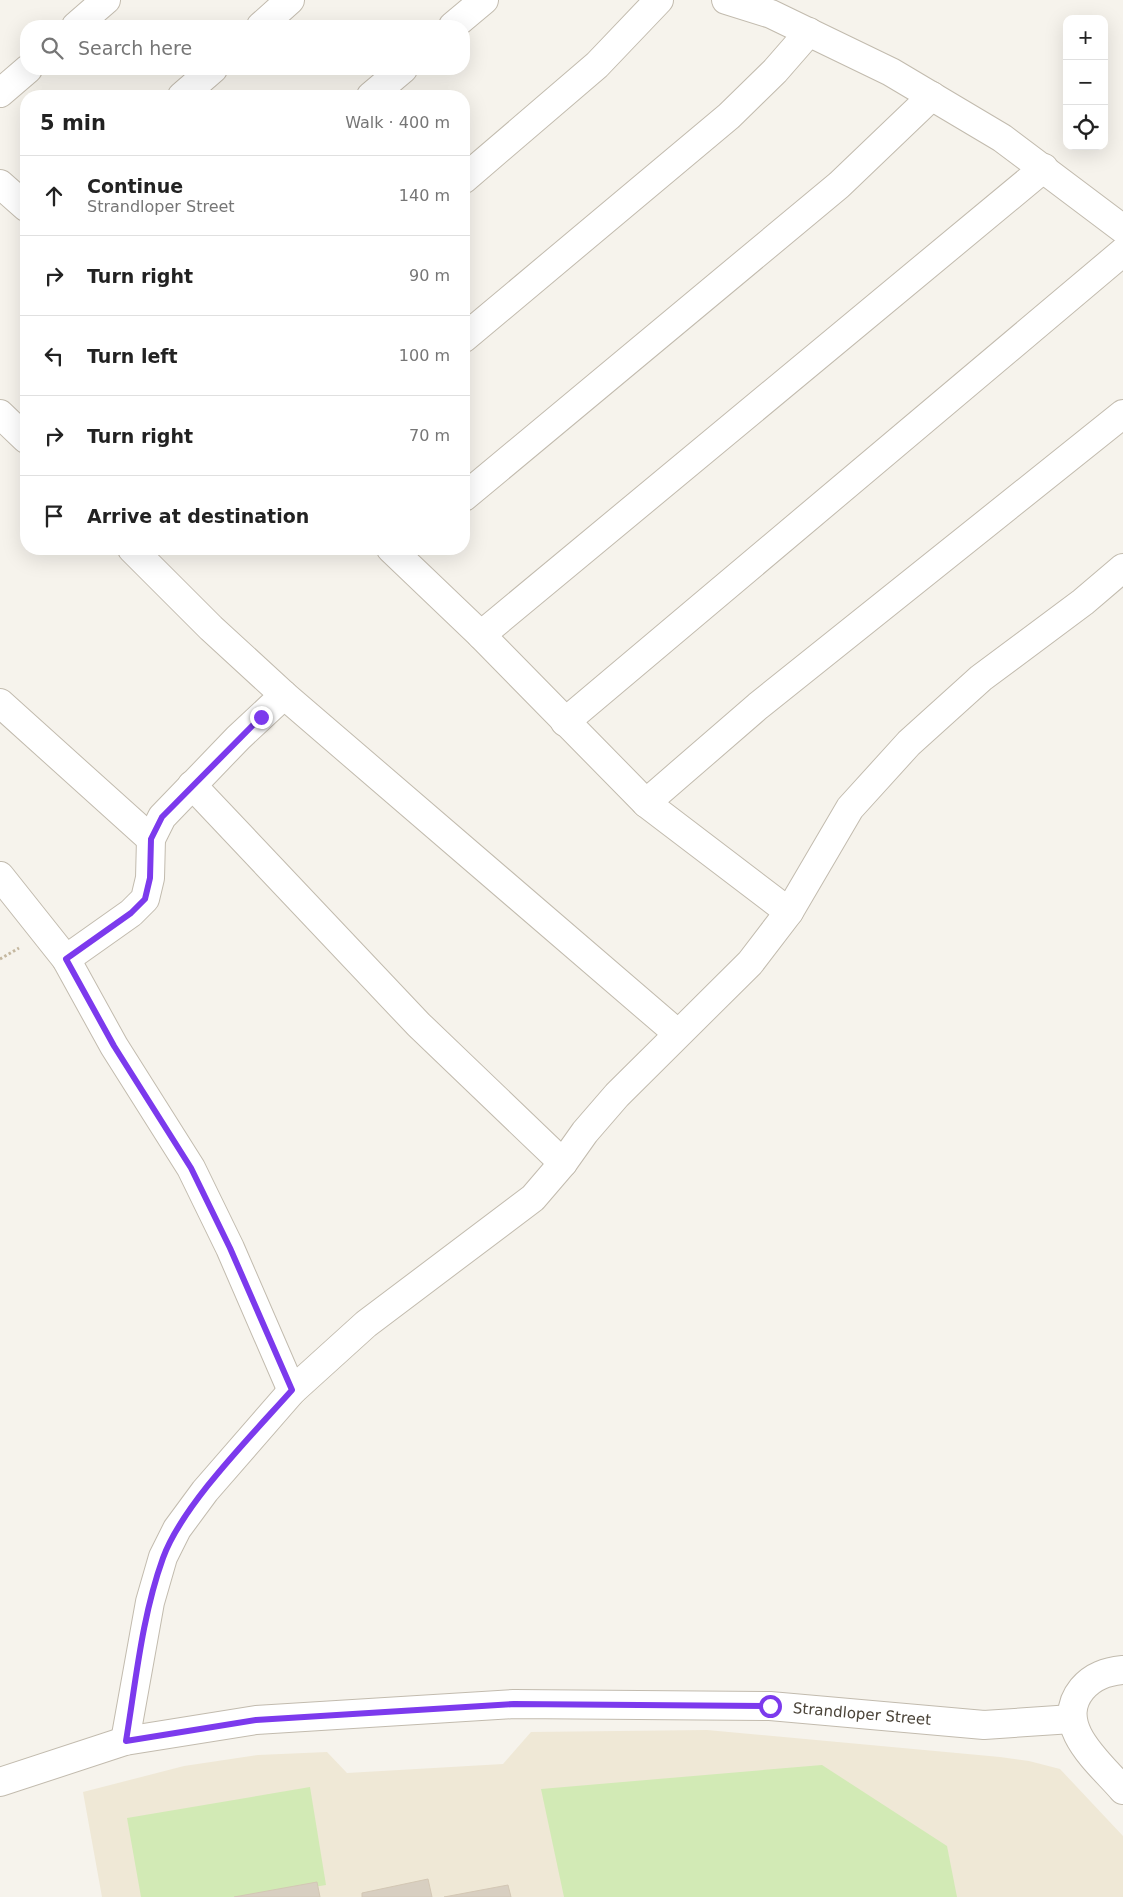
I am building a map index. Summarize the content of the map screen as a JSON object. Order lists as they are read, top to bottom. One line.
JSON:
{"streets":{"street":["Strandloper Street"]},"page":{"map_buttons":["+","−"],"search":"Search here","heading":["5 min","Walk · 400 m"],"list":[["Continue","Strandloper Street","140 m"],["Turn right","90 m"],["Turn left","100 m"],["Turn right","70 m"],"Arrive at destination"]}}
